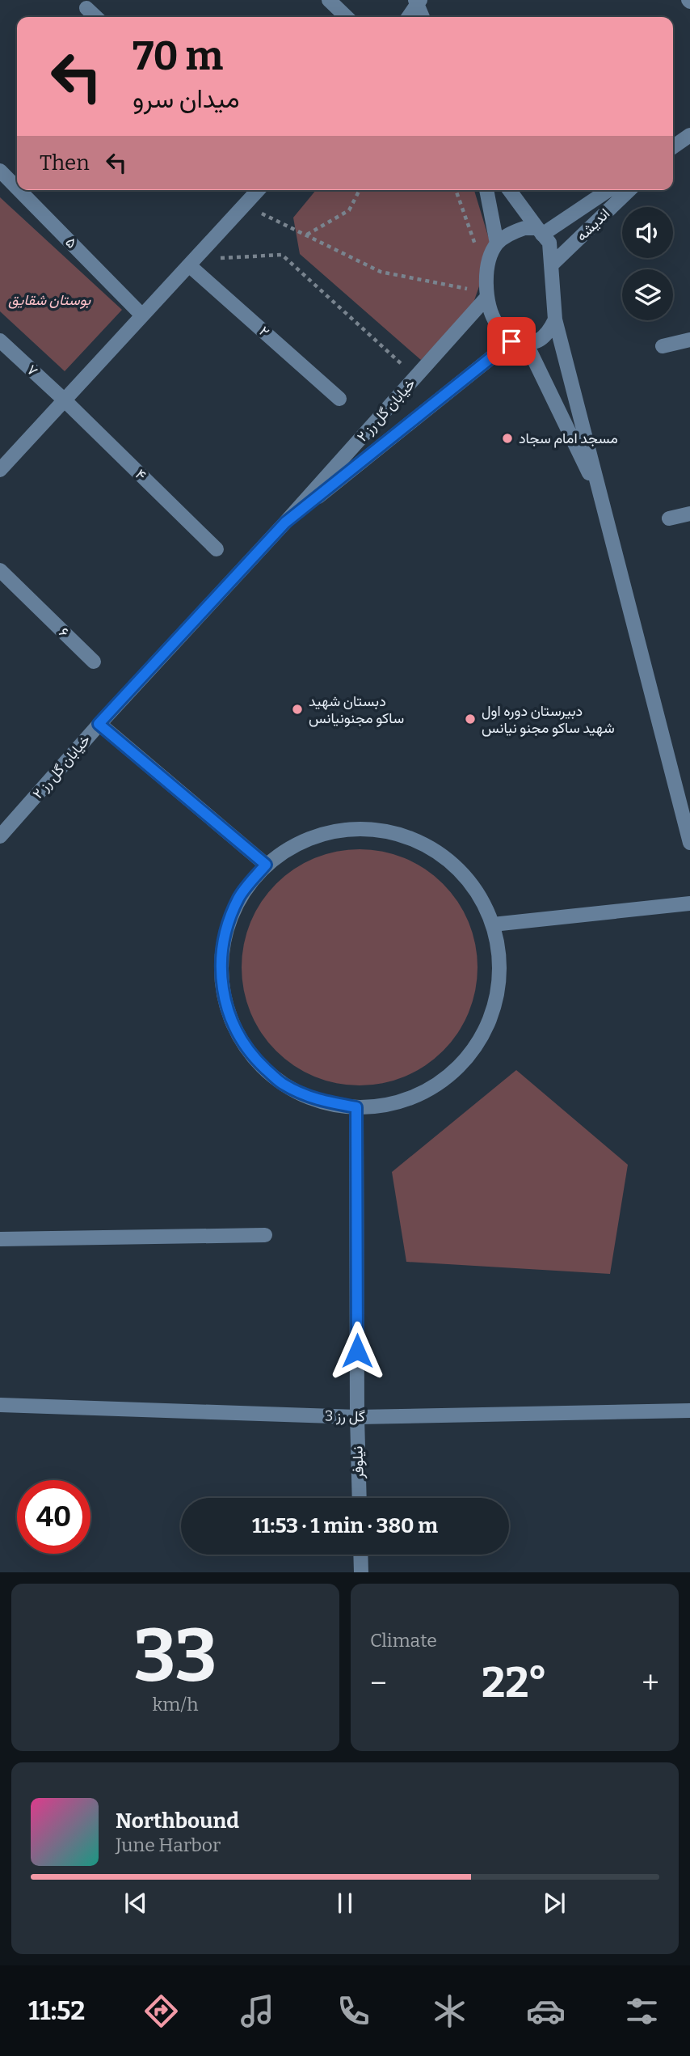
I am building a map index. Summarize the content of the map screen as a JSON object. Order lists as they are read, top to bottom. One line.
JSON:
{"streets":{"street":["اندیشه","۵","۲","۷","خیابان گل رز ۲","۴","۶","گل رز 3","نیلوفر"]},"crossings":[["اندیشه","خیابان گل رز ۲"],["۷","۴"],["گل رز 3","نیلوفر"]],"parks":["بوستان شقایق"],"places":["مسجد امام سجاد","دبستان شهید ساکو مجنونیانس","دبیرستان دوره اول شهید ساکو مجنو نیانس"],"page":{"turn":["70 m","میدان سرو"],"then":"Then","limit":"40","trip":"11:53 · 1 min · 380 m","tile":[["33","km/h"],"Climate"],"heat":["−","22°","+"],"song":["Northbound","June Harbor"],"tabs":"11:52"}}
